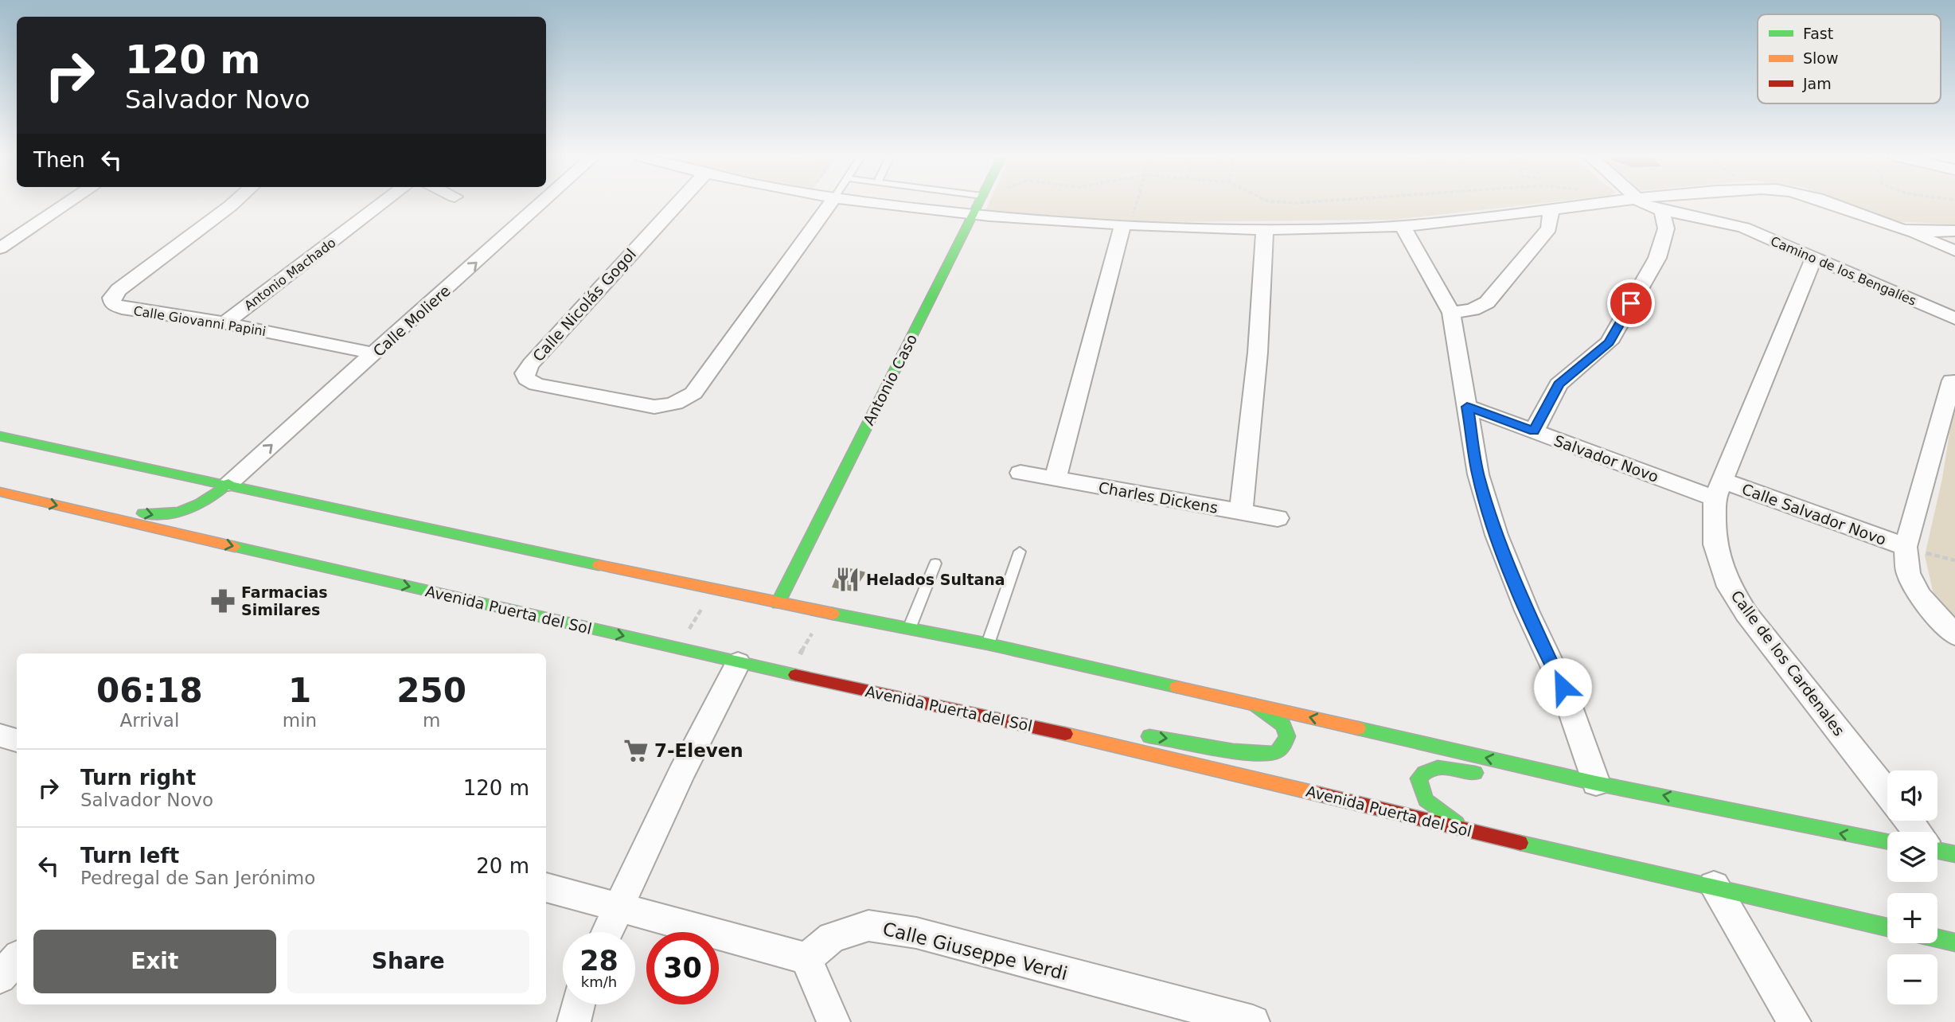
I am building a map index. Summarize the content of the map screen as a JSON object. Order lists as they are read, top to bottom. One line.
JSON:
{"streets":{"main road":["Antonio Caso","Avenida Puerta del Sol"],"street":["Camino de los Bengalíes","Antonio Machado","Calle Nicolás Gogol","Calle Giovanni Papini","Calle Moliere","Salvador Novo","Charles Dickens","Calle Salvador Novo","Calle de los Cardenales","Calle Giuseppe Verdi"]},"crossings":[["Camino de los Bengalíes","Calle de los Cardenales"],["Antonio Machado","Calle Giovanni Papini"],["Calle Giovanni Papini","Calle Moliere"],["Salvador Novo","Calle Salvador Novo"],["Salvador Novo","Calle de los Cardenales"],["Calle Salvador Novo","Calle de los Cardenales"]],"one_way":["Calle Moliere"],"places":{"restaurant":["Helados Sultana"],"pharmacy":["Farmacias Similares"],"supermarket":["7-Eleven"]},"legend":["Fast","Slow","Jam"],"page":{"turn":["120 m","Salvador Novo"],"then":"Then","eta":["06:18","Arrival","1","min","250","m"],"list":[{"name":"Turn right","note":"Salvador Novo","value":"120 m"},{"name":"Turn left","note":"Pedregal de San Jerónimo","value":"20 m"}],"map_buttons":["+","−"],"buttons":["Exit","Share"],"speed":"28 km/h","limit":"30"}}
